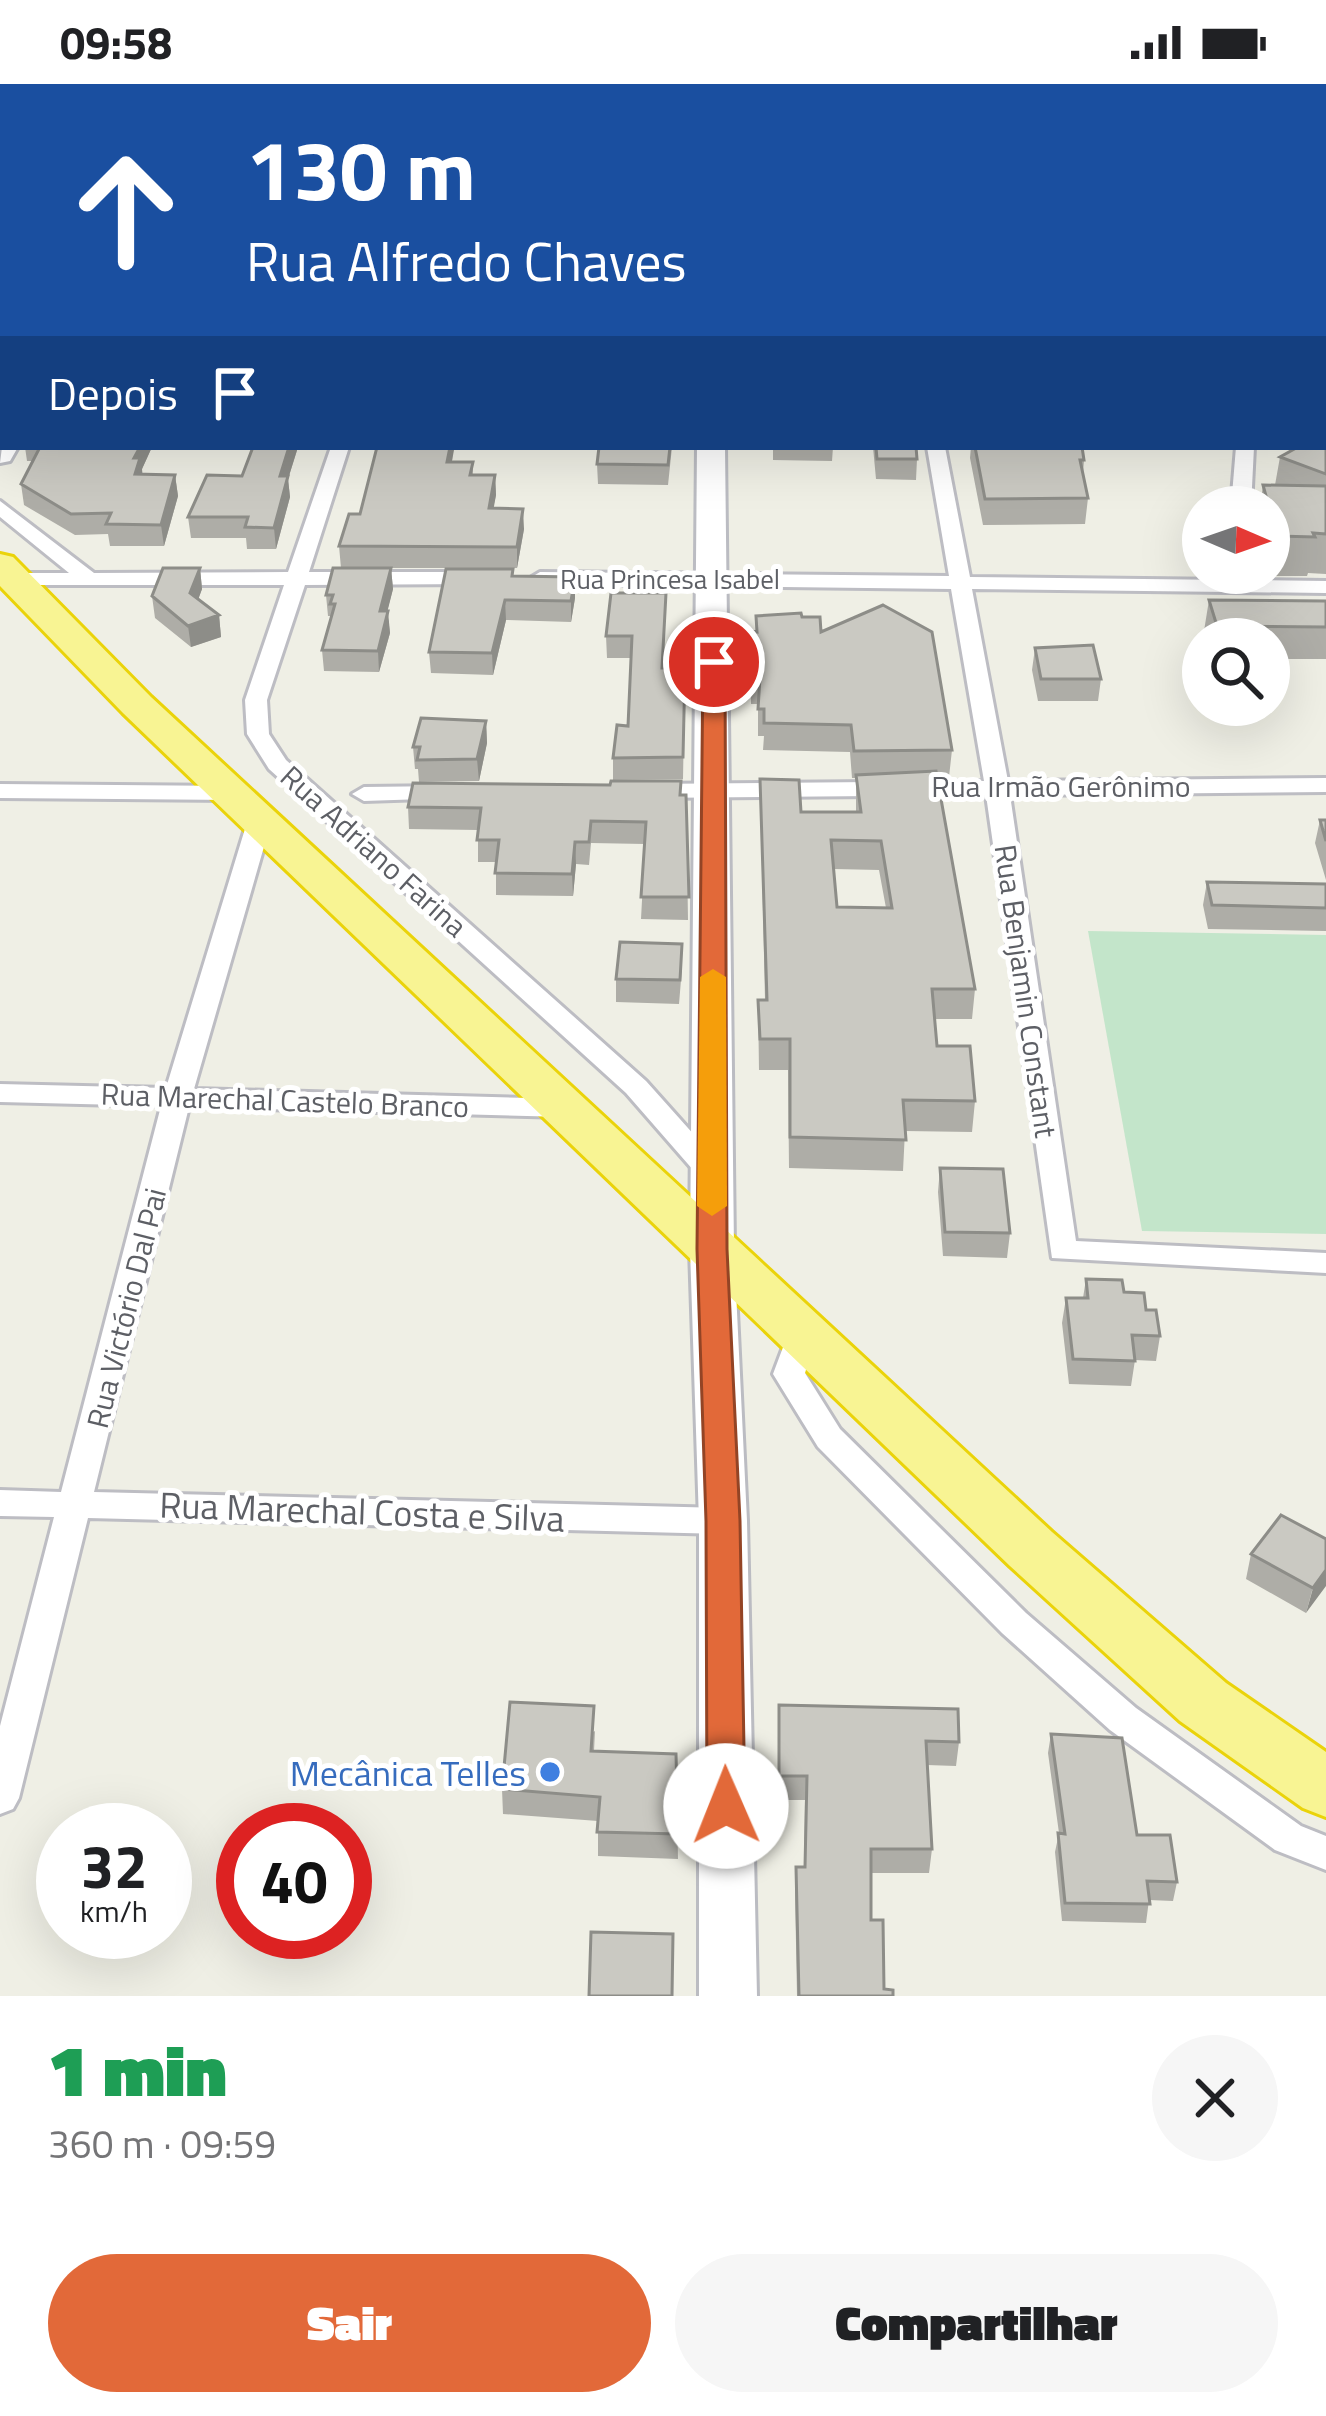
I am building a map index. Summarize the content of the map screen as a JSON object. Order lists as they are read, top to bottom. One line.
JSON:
{"streets":{"street":["Rua Princesa Isabel","Rua Irmão Gerônimo","Rua Adriano Farina","Rua Benjamin Constant","Rua Marechal Castelo Branco","Rua Victório Dal Pai","Rua Marechal Costa e Silva"]},"crossings":[["Rua Princesa Isabel","Rua Adriano Farina"],["Rua Princesa Isabel","Rua Benjamin Constant"],["Rua Irmão Gerônimo","Rua Benjamin Constant"],["Rua Marechal Castelo Branco","Rua Victório Dal Pai"],["Rua Victório Dal Pai","Rua Marechal Costa e Silva"]],"places":["Mecânica Telles"],"north":"right","page":{"status":"09:58","turn":["130 m","Rua Alfredo Chaves"],"then":"Depois","speed":"32 km/h","limit":"40","heading":["1 min","360 m · 09:59"],"buttons":["Sair","Compartilhar"]}}
